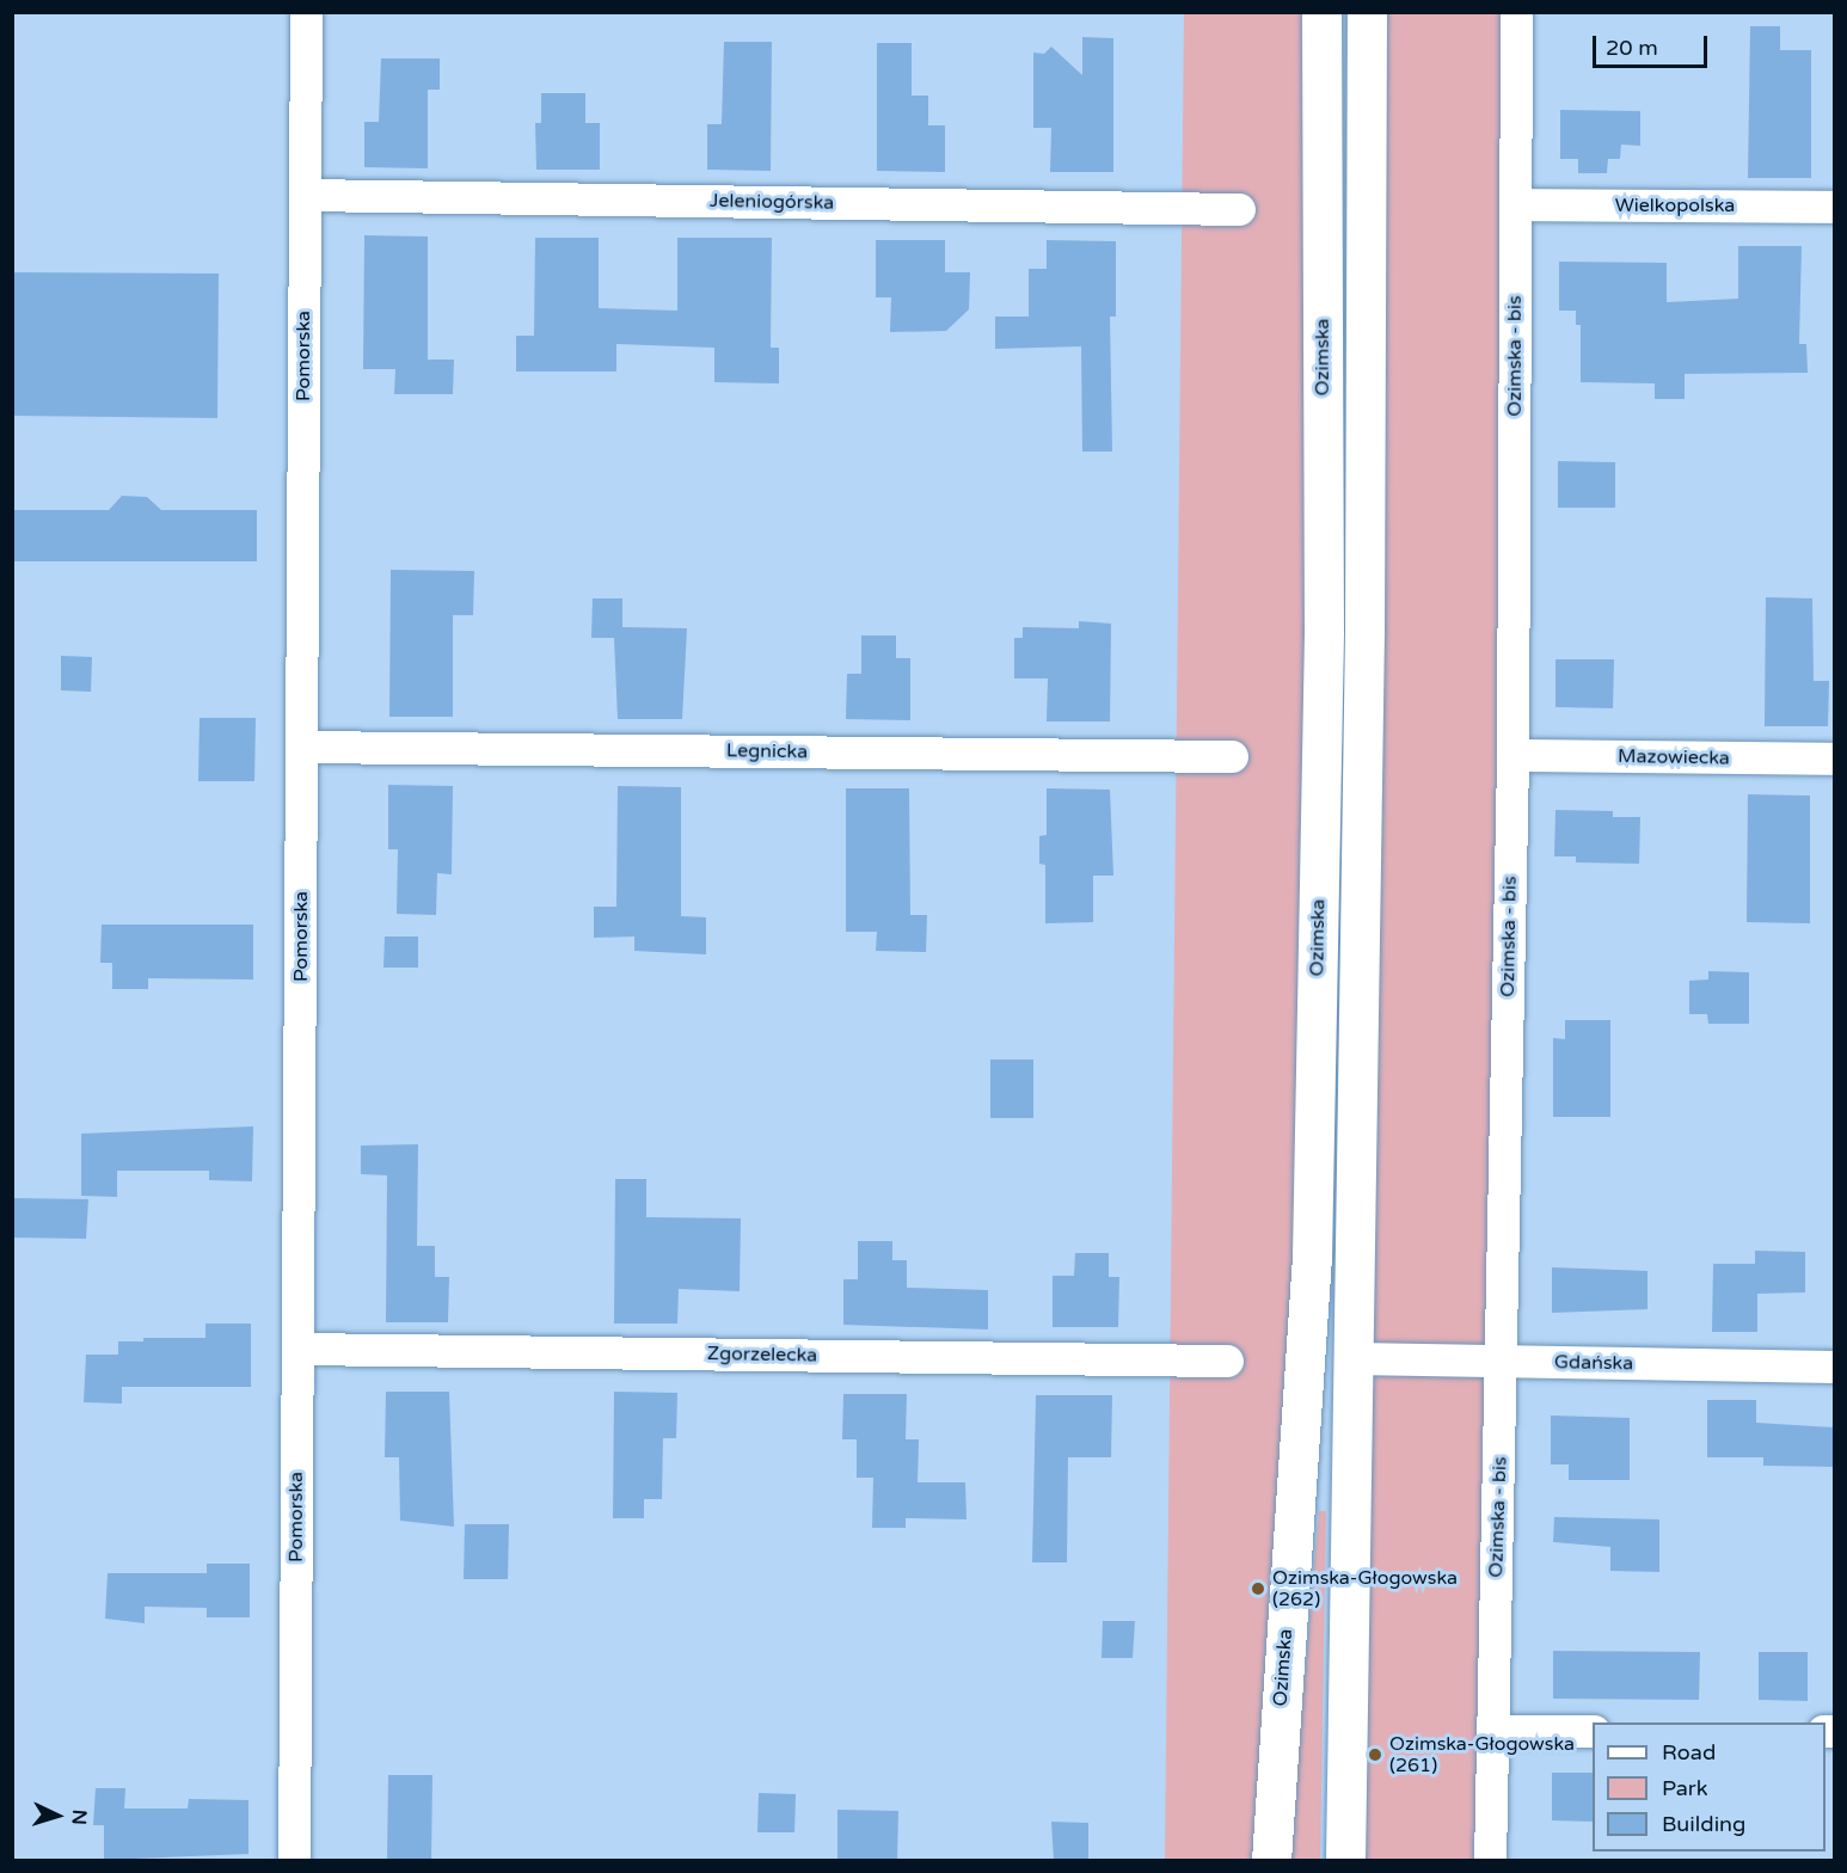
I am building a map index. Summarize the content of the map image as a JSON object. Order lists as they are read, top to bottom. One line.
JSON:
{"streets":{"main road":["Ozimska"],"street":["Jeleniogórska","Wielkopolska","Pomorska","Ozimska - bis","Legnicka","Mazowiecka","Zgorzelecka","Gdańska"]},"crossings":[["Jeleniogórska","Pomorska"],["Wielkopolska","Ozimska - bis"],["Pomorska","Legnicka"],["Pomorska","Zgorzelecka"],["Ozimska - bis","Mazowiecka"],["Ozimska - bis","Gdańska"]],"places":["Ozimska-Głogowska (262)","Ozimska-Głogowska (261)"],"legend":["Road","Park","Building"],"scale_bar":"20 m","north":"right"}
